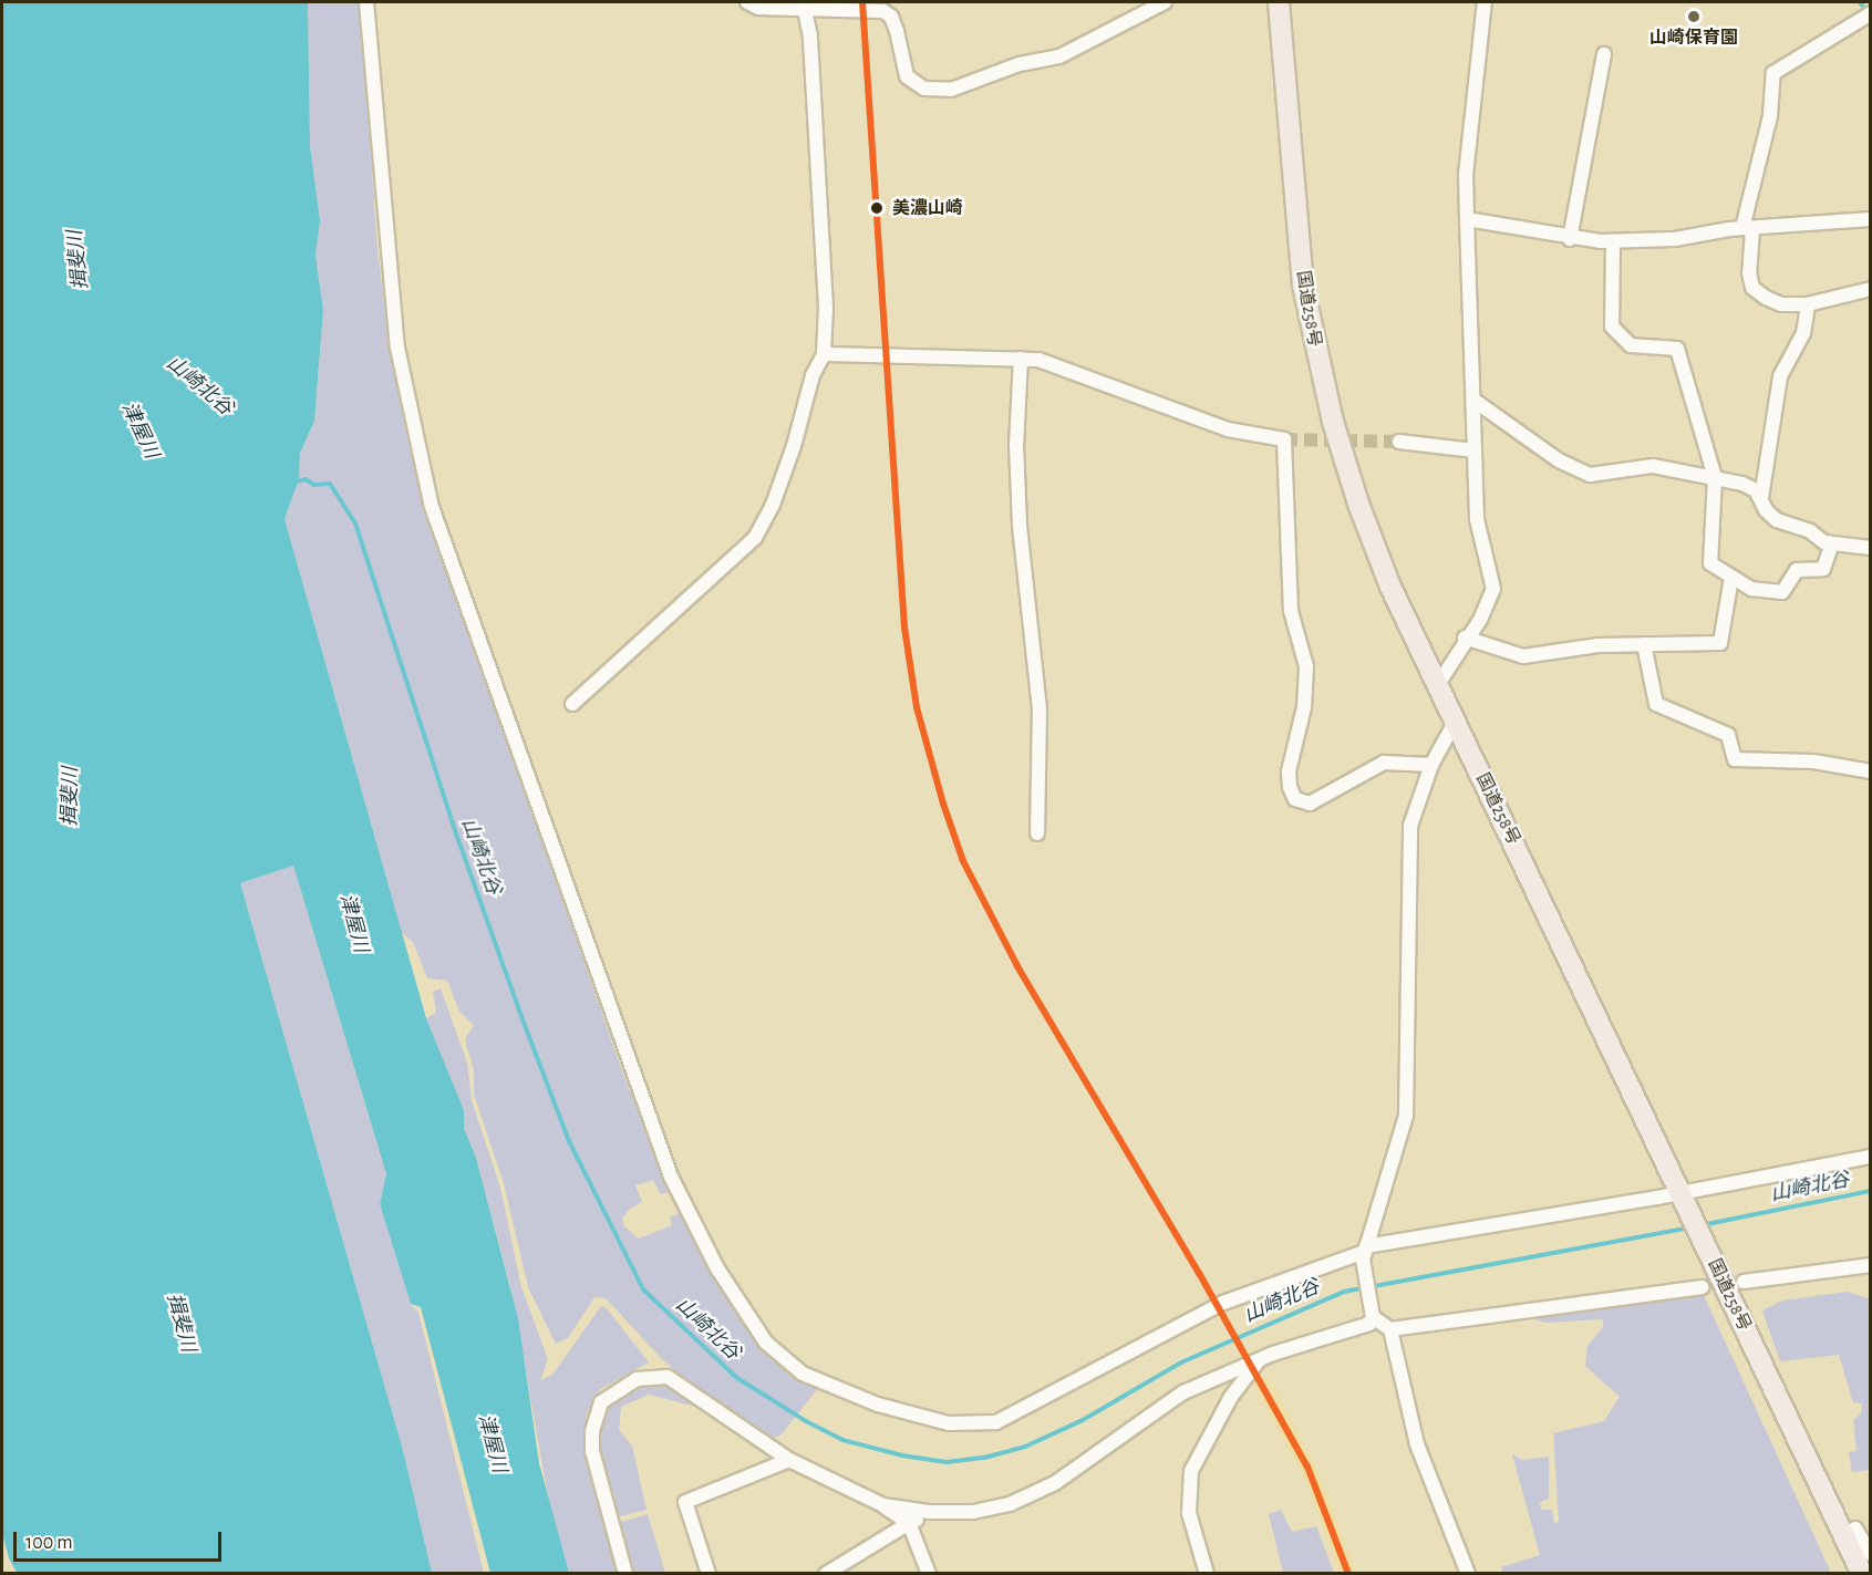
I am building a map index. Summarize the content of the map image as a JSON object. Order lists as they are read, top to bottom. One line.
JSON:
{"streets":{"highway":["国道258号"]},"water":["揖斐川","山崎北谷","津屋川"],"places":["山崎保育園","美濃山崎"],"scale_bar":"100 m"}
